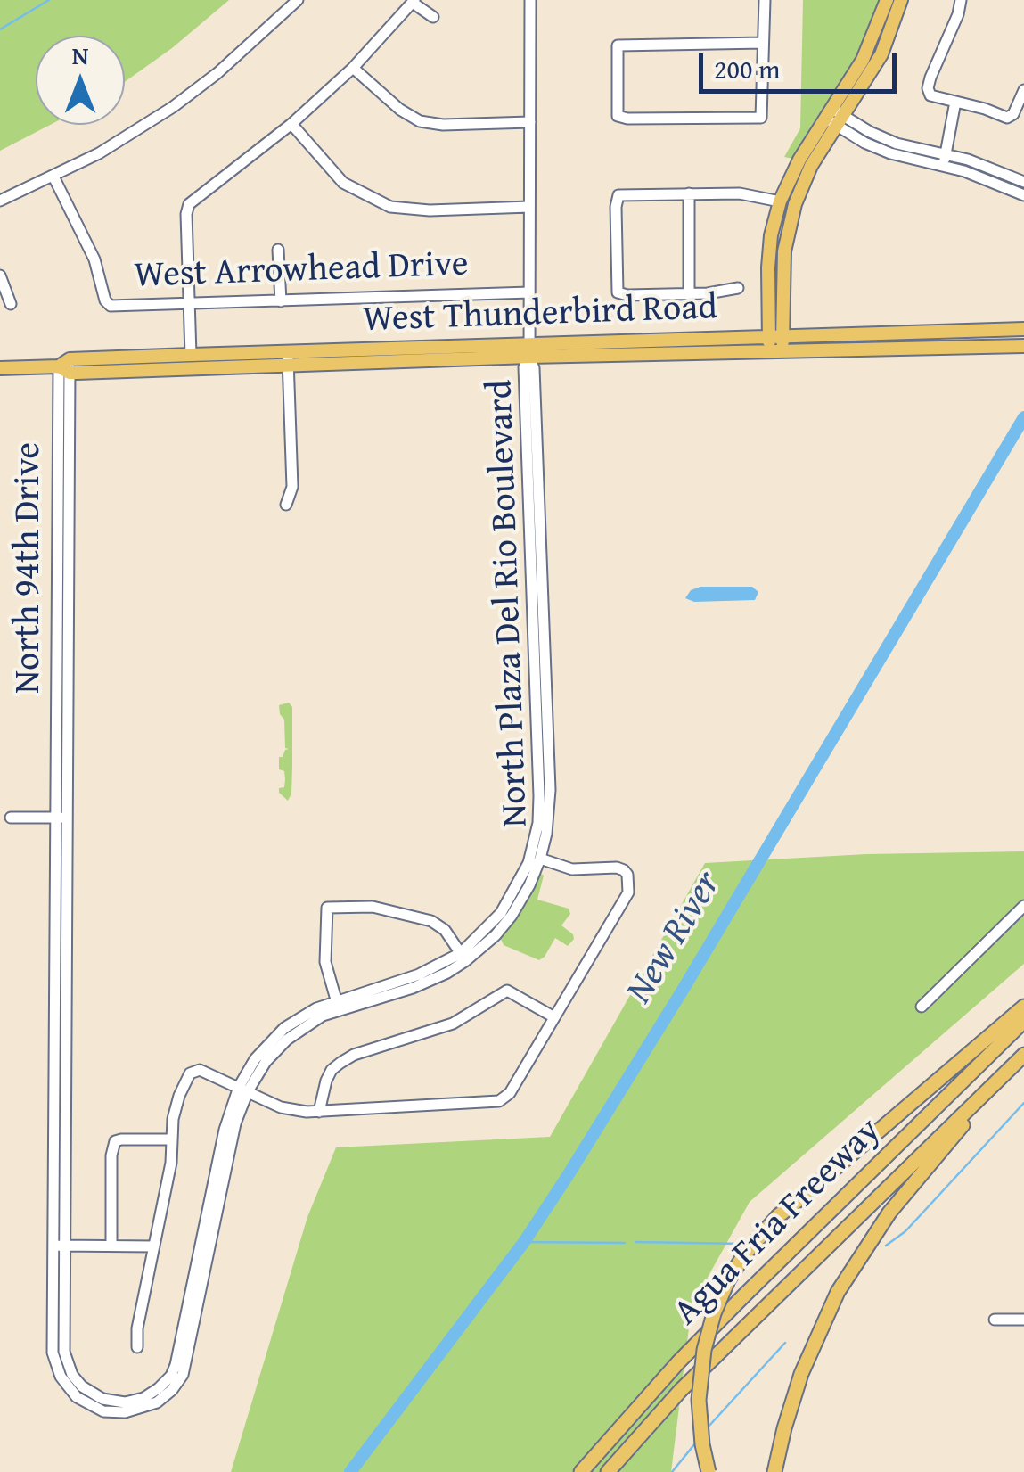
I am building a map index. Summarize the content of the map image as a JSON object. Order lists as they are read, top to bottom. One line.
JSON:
{"streets":{"highway":["Agua Fria Freeway"],"main road":["West Thunderbird Road"],"street":["West Arrowhead Drive","North 94th Drive","North Plaza Del Rio Boulevard"]},"crossings":[["West Arrowhead Drive","North Plaza Del Rio Boulevard"],["West Thunderbird Road","North 94th Drive"],["West Thunderbird Road","North Plaza Del Rio Boulevard"],["North 94th Drive","North Plaza Del Rio Boulevard"]],"water":["New River"],"scale_bar":"200 m","north":"top"}
